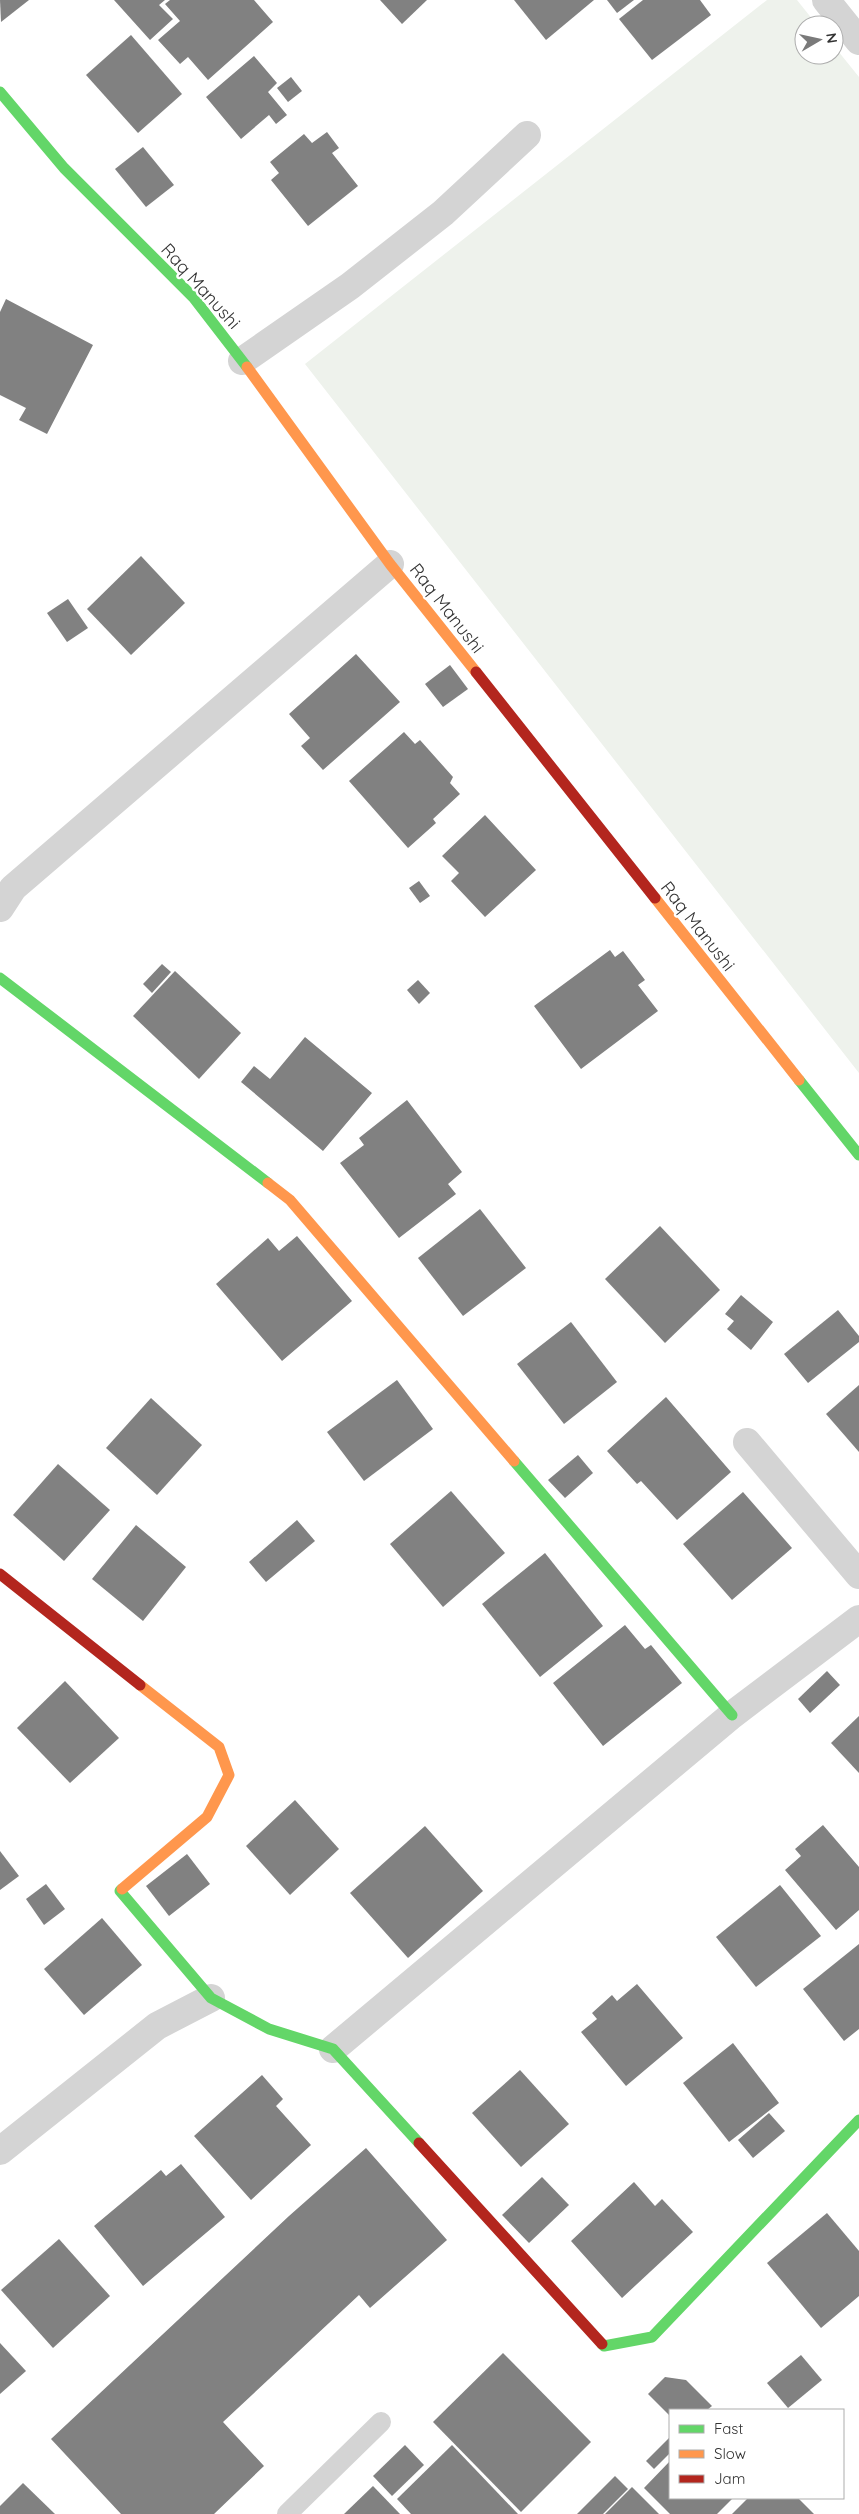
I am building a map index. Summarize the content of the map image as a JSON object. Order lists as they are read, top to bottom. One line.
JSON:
{"streets":{"street":["Raq Manushi"]},"legend":["Fast","Slow","Jam"],"north":"right"}
